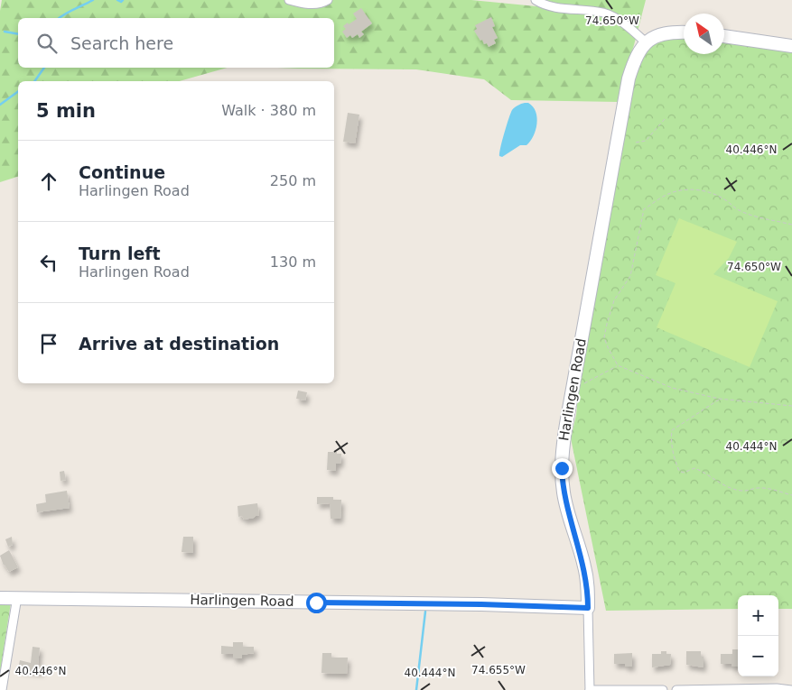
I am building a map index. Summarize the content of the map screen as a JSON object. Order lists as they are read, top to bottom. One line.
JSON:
{"streets":{"street":["Harlingen Road"]},"north":"top left","page":{"search":"Search here","heading":["5 min","Walk · 380 m"],"list":[["Continue","Harlingen Road","250 m"],["Turn left","Harlingen Road","130 m"],"Arrive at destination"],"map_buttons":["+","−"]},"coordinates":["74.650°W","40.446°N","40.444°N","74.655°W"]}
